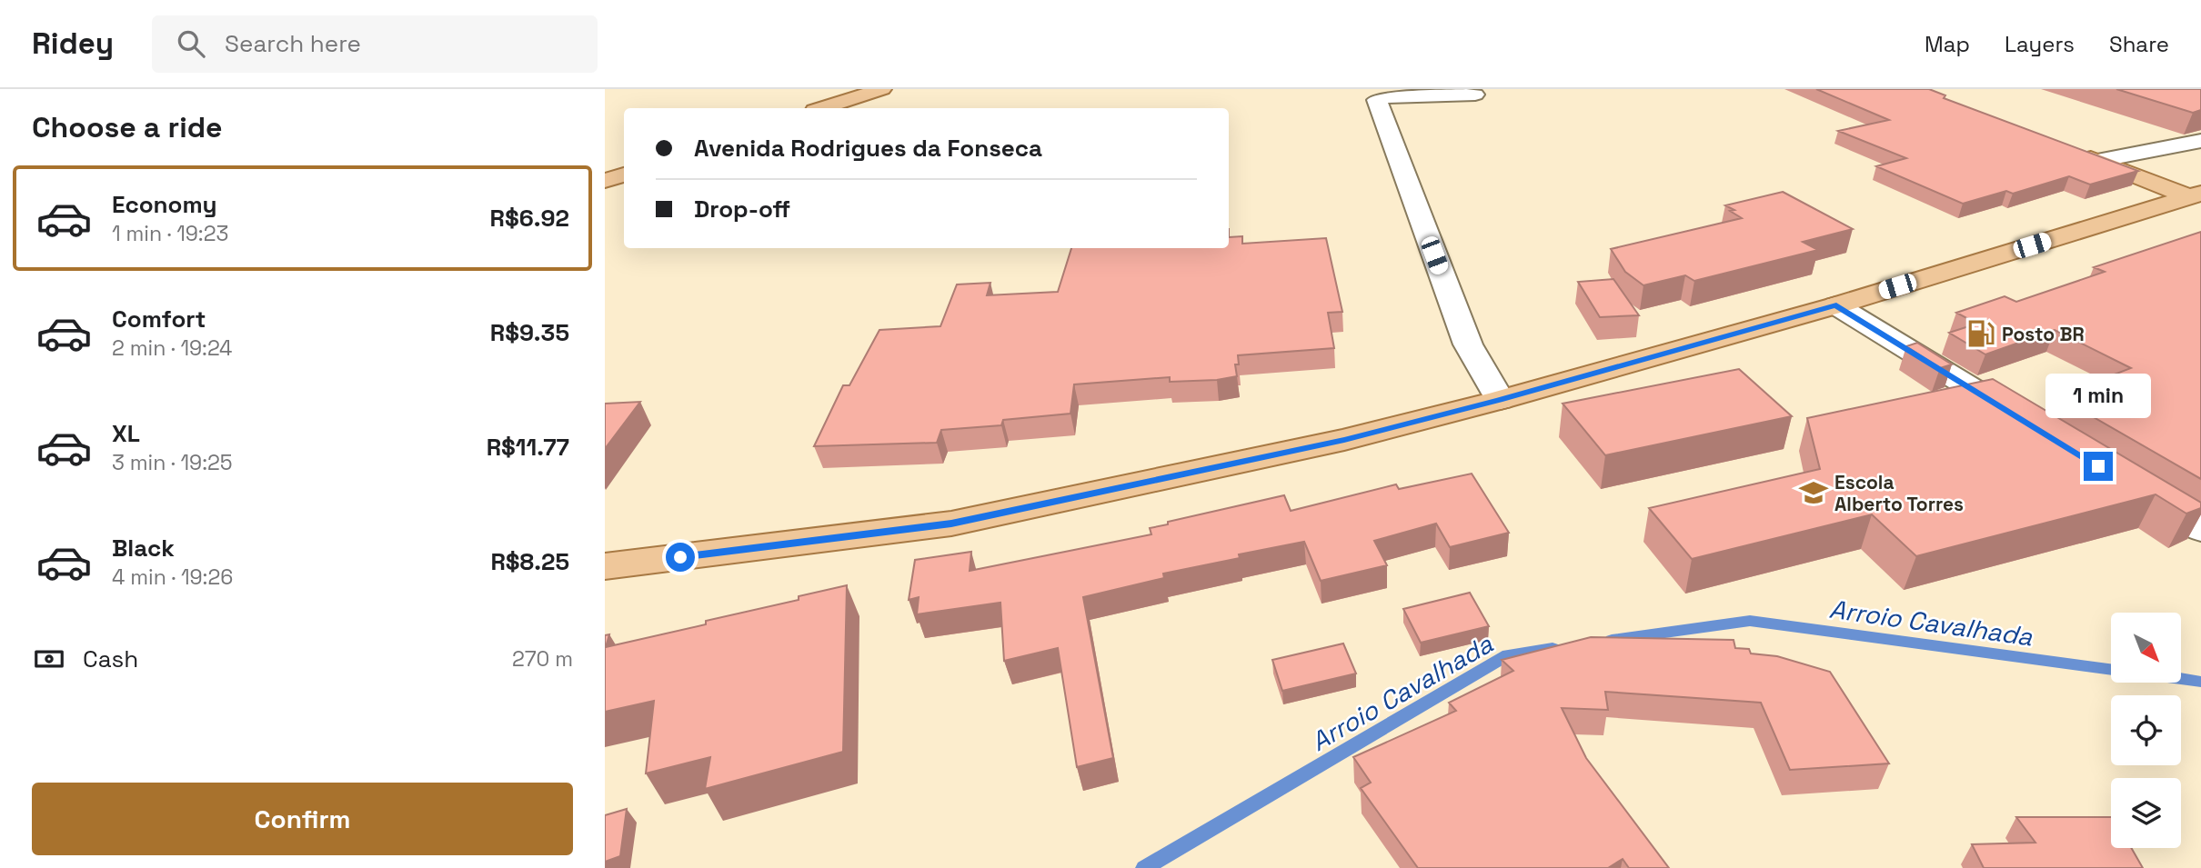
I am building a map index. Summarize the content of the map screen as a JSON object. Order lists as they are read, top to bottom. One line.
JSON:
{"water":["Arroio Cavalhada"],"places":{"fuel station":["Posto BR"],"school or university":["Escola Alberto Torres"]},"north":"bottom right","page":{"header":"Ridey","search":"Search here","nav":["Map","Layers","Share"],"heading":"Choose a ride","banner":["Avenida Rodrigues da Fonseca","Drop-off"],"list":[{"name":"Economy","note":"1 min · 19:23","value":"R$6.92"},{"name":"Comfort","note":"2 min · 19:24","value":"R$9.35"},{"name":"XL","note":"3 min · 19:25","value":"R$11.77"},{"name":"Black","note":"4 min · 19:26","value":"R$8.25"}],"bubble":"1 min","pay":["Cash","270 m"],"buttons":"Confirm"}}
